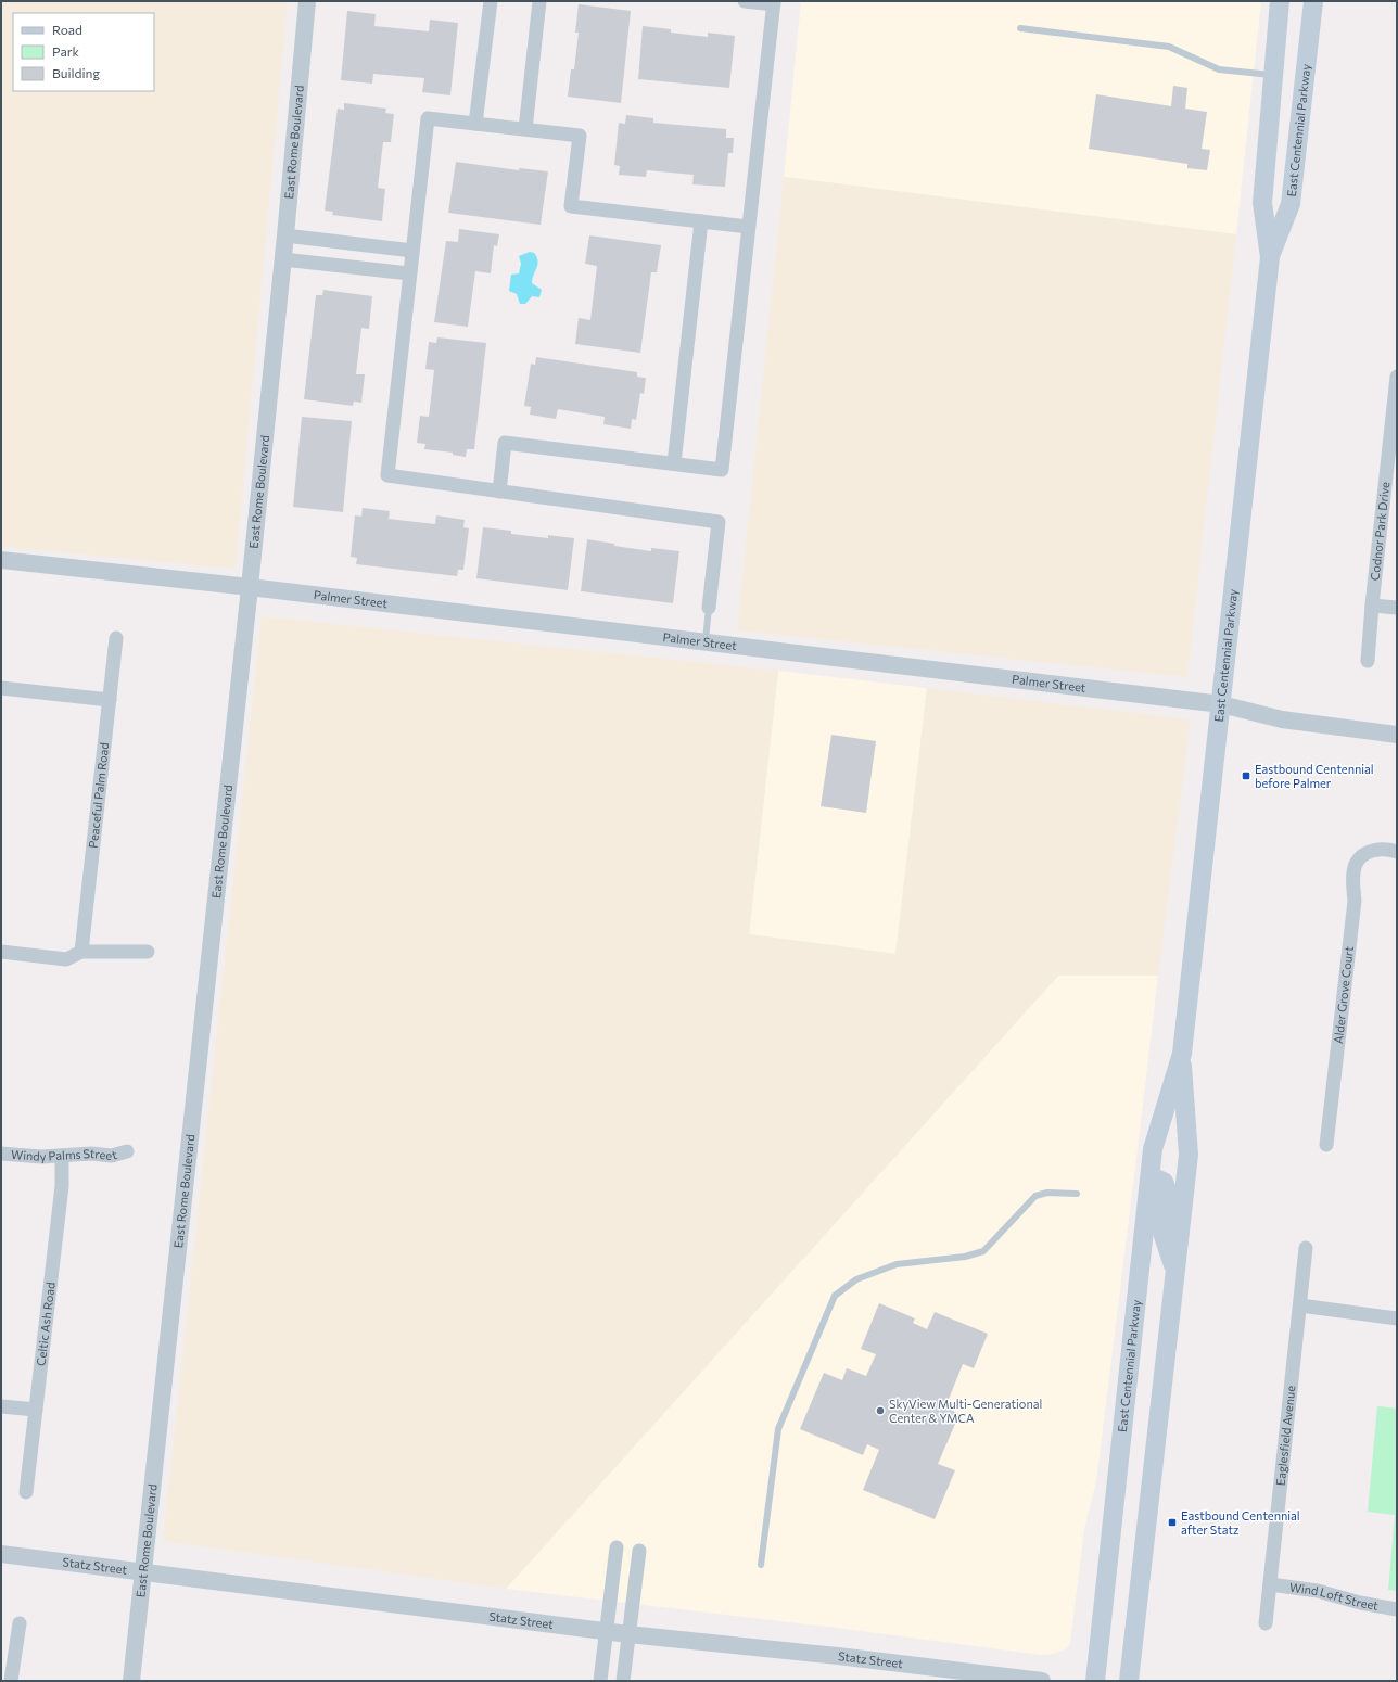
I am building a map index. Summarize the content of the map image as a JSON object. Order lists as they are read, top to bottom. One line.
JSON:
{"streets":{"main road":["East Centennial Parkway"],"street":["East Rome Boulevard","Codnor Park Drive","Palmer Street","Peaceful Palm Road","Alder Grove Court","Windy Palms Street","Celtic Ash Road","Eaglesfield Avenue","Statz Street","Wind Loft Street"]},"crossings":[["East Centennial Parkway","Palmer Street"],["East Rome Boulevard","Palmer Street"],["East Rome Boulevard","Statz Street"],["Windy Palms Street","Celtic Ash Road"],["Eaglesfield Avenue","Wind Loft Street"]],"places":{"transit":["Eastbound Centennial before Palmer","Eastbound Centennial after Statz"],"other":["SkyView Multi-Generational Center & YMCA"]},"legend":["Road","Park","Building"]}
